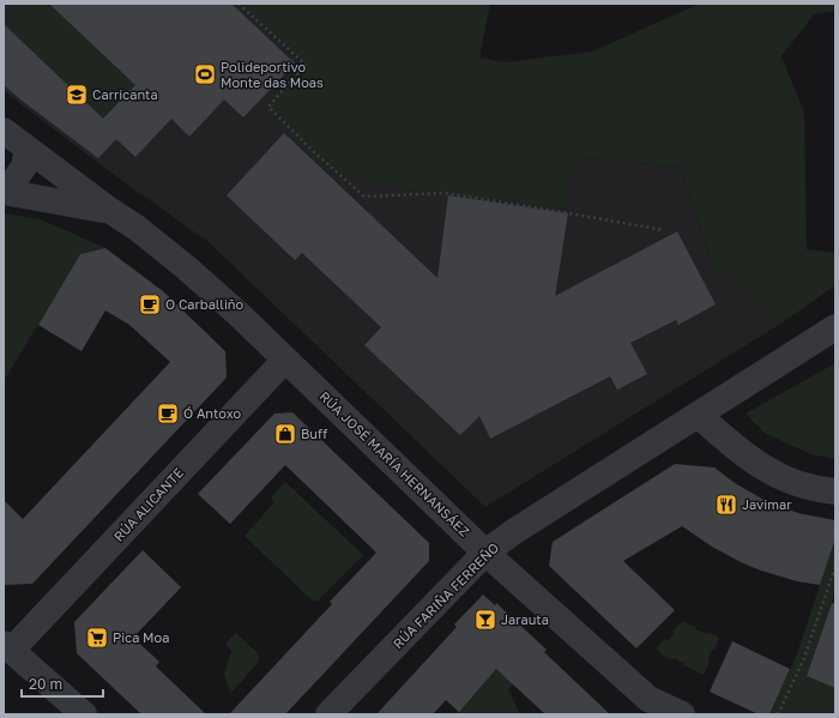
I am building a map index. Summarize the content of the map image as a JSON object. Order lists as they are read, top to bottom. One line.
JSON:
{"streets":{"street":["RÚA JOSÉ MARÍA HERNANSÁEZ","RÚA ALICANTE","RÚA FARIÑA FERREÑO"]},"crossings":[["RÚA JOSÉ MARÍA HERNANSÁEZ","RÚA ALICANTE"],["RÚA JOSÉ MARÍA HERNANSÁEZ","RÚA FARIÑA FERREÑO"]],"places":{"sports":["Polideportivo Monte das Moas"],"school or university":["Carricanta"],"cafe":["O Carballiño","Ó Antoxo"],"shop":["Buff"],"restaurant":["Javimar"],"bar":["Jarauta"],"supermarket":["Pica Moa"]},"scale_bar":"20 m"}
